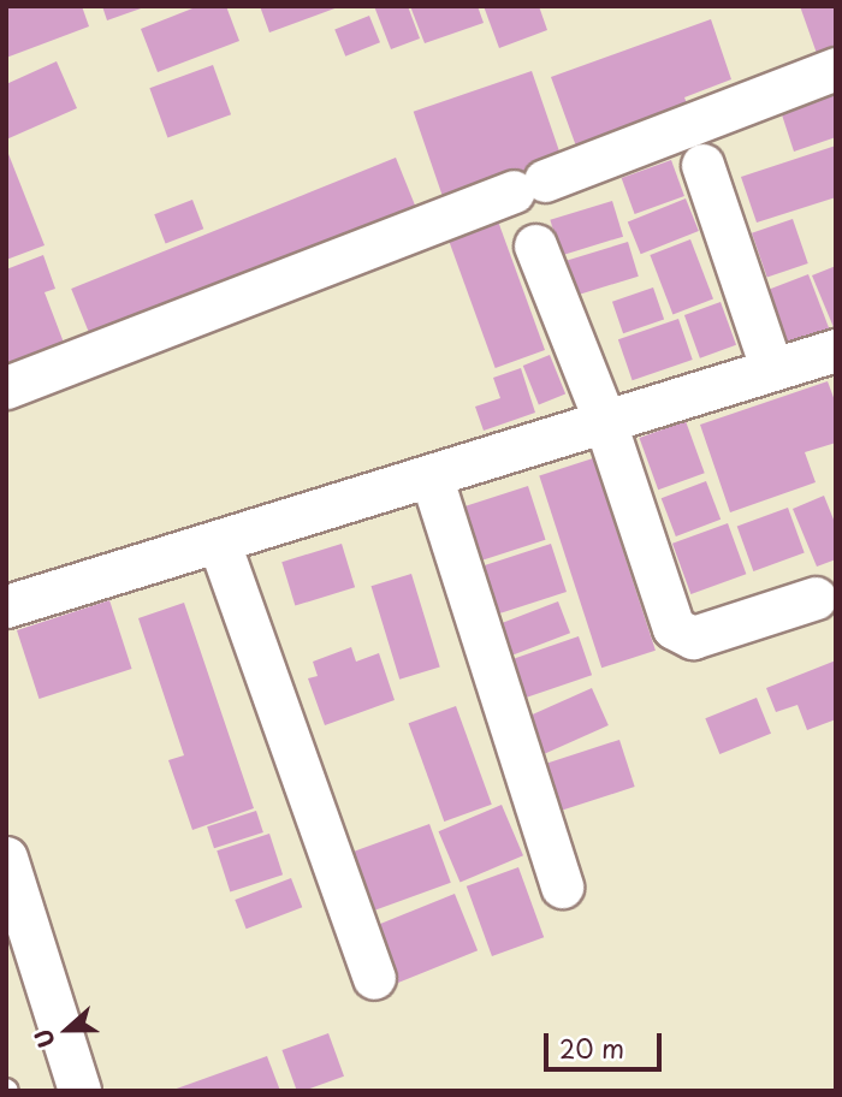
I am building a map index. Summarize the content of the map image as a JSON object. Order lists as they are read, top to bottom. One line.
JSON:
{"scale_bar":"20 m","north":"left"}
